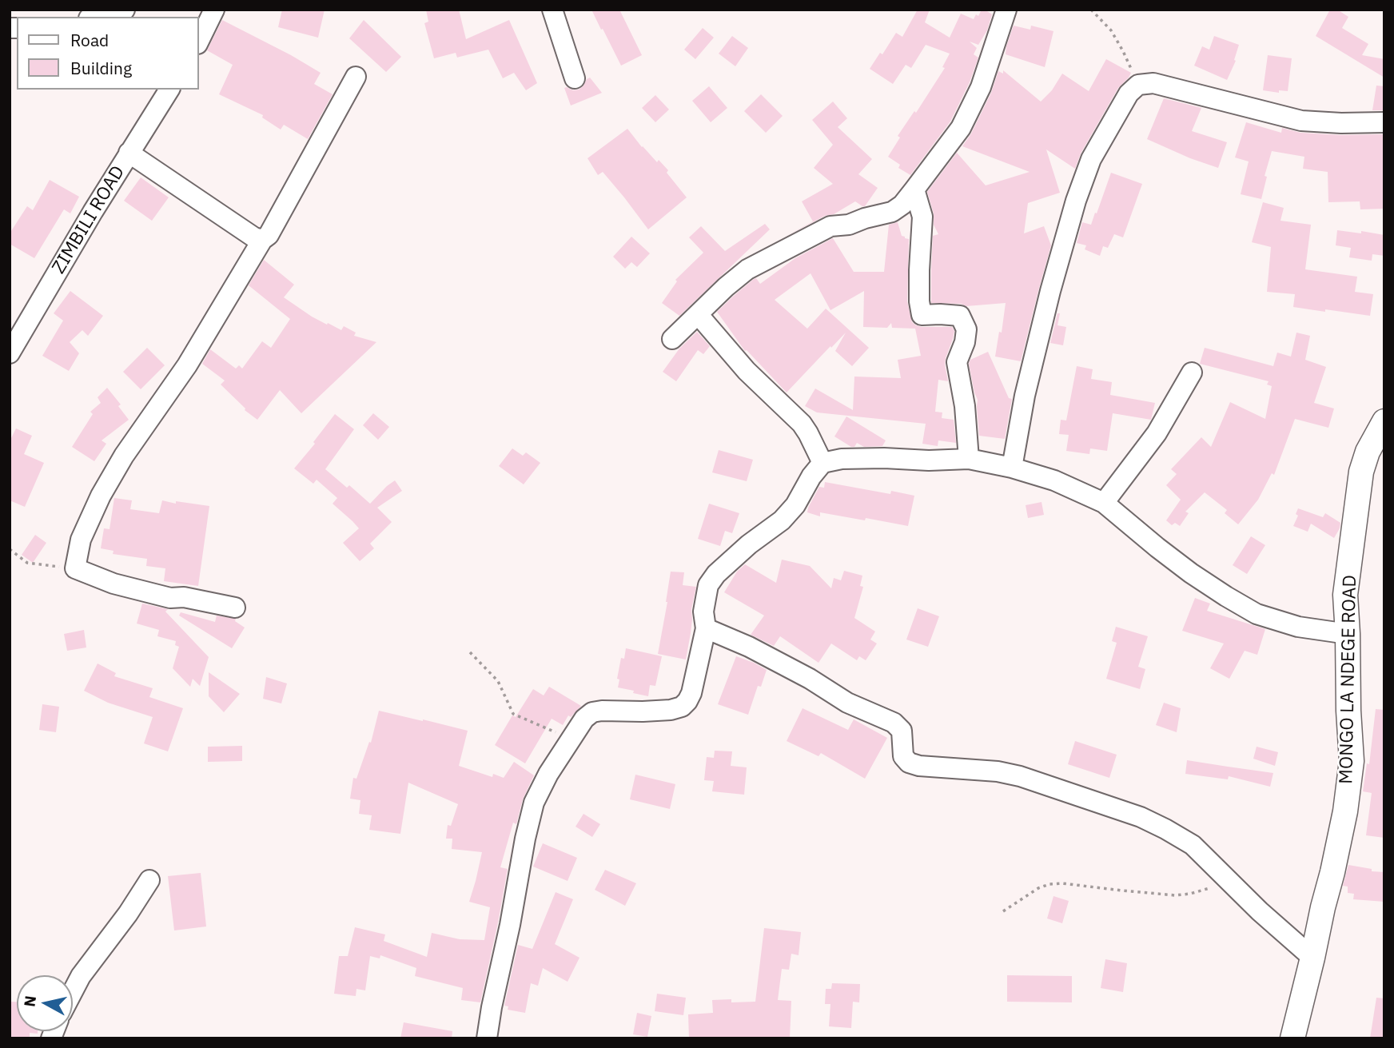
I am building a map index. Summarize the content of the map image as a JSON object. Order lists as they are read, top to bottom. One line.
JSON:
{"streets":{"street":["ZIMBILI ROAD","MONGO LA NDEGE ROAD"]},"legend":["Road","Building"],"north":"left"}
